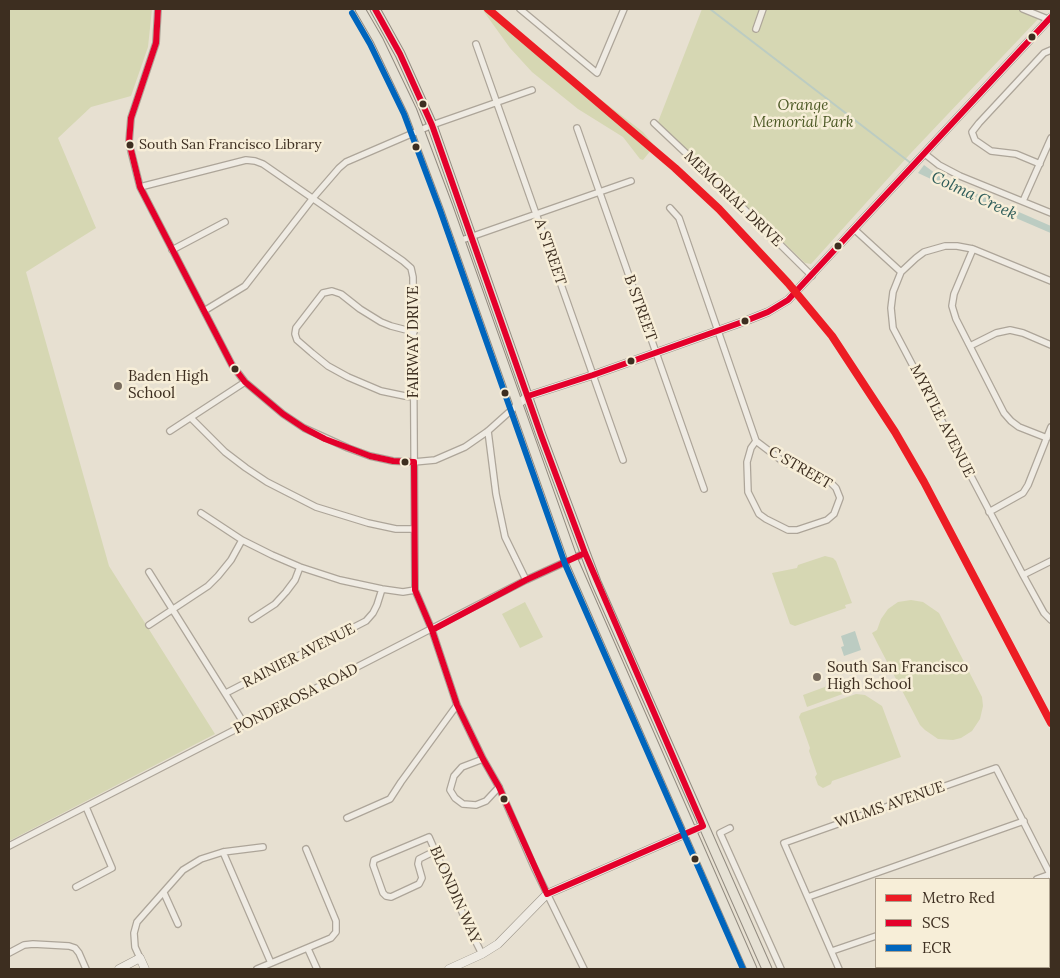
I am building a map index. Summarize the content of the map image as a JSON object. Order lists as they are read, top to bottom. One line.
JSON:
{"streets":{"street":["MEMORIAL DRIVE","A STREET","B STREET","FAIRWAY DRIVE","MYRTLE AVENUE","C STREET","RAINIER AVENUE","PONDEROSA ROAD","WILMS AVENUE","BLONDIN WAY"]},"crossings":[["FAIRWAY DRIVE","PONDEROSA ROAD"]],"water":["Colma Creek"],"parks":["Orange Memorial Park"],"places":["South San Francisco Library","Baden High School","South San Francisco High School"],"lines":["metro line Red","transit line SCS","transit line ECR"],"legend":["Metro Red","SCS","ECR"]}
